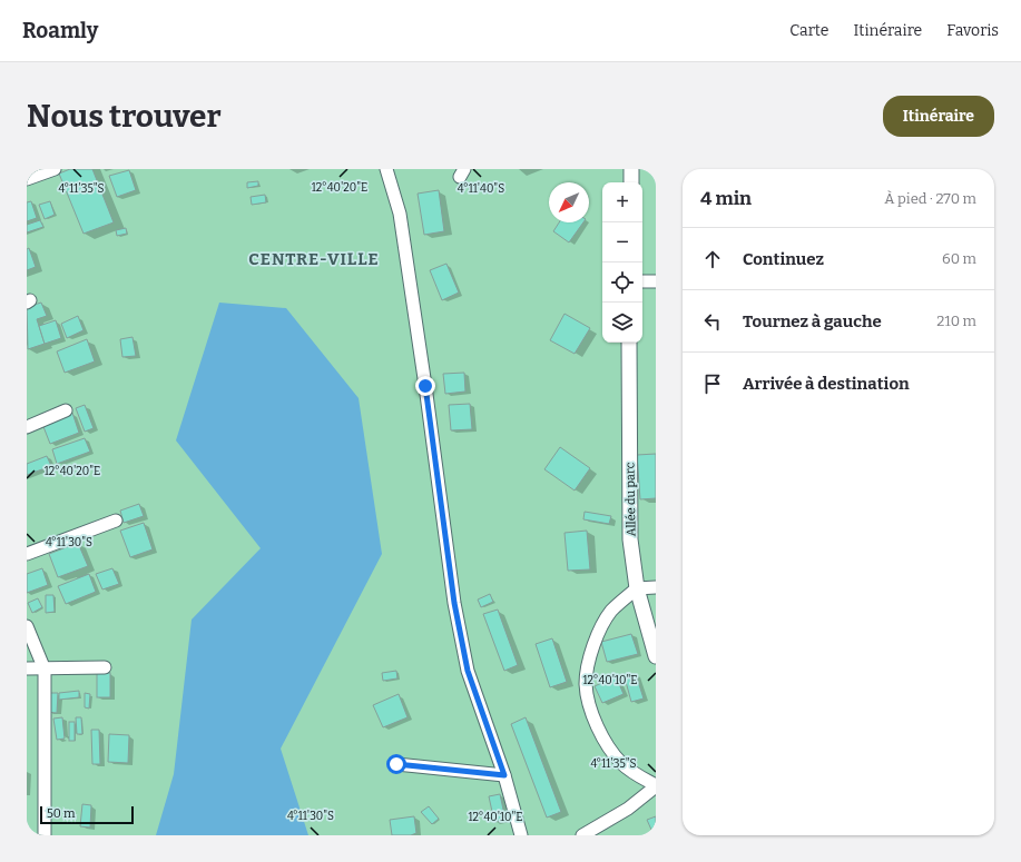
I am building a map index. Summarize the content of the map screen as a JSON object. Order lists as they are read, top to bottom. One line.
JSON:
{"streets":{"street":["Allée du parc"]},"districts":["CENTRE-VILLE"],"scale_bar":"50 m","north":"bottom left","page":{"header":"Roamly","nav":["Carte","Itinéraire","Favoris"],"buttons":"Itinéraire","title":"Nous trouver","heading":["4 min","À pied · 270 m"],"map_buttons":["+","−"],"list":[["Continuez","60 m"],["Tournez à gauche","210 m"],"Arrivée à destination"],"scale":"50 m"},"coordinates":["12°40'20\"E","4°11'35\"S","4°11'40\"S","4°11'30\"S","12°40'10\"E"]}
